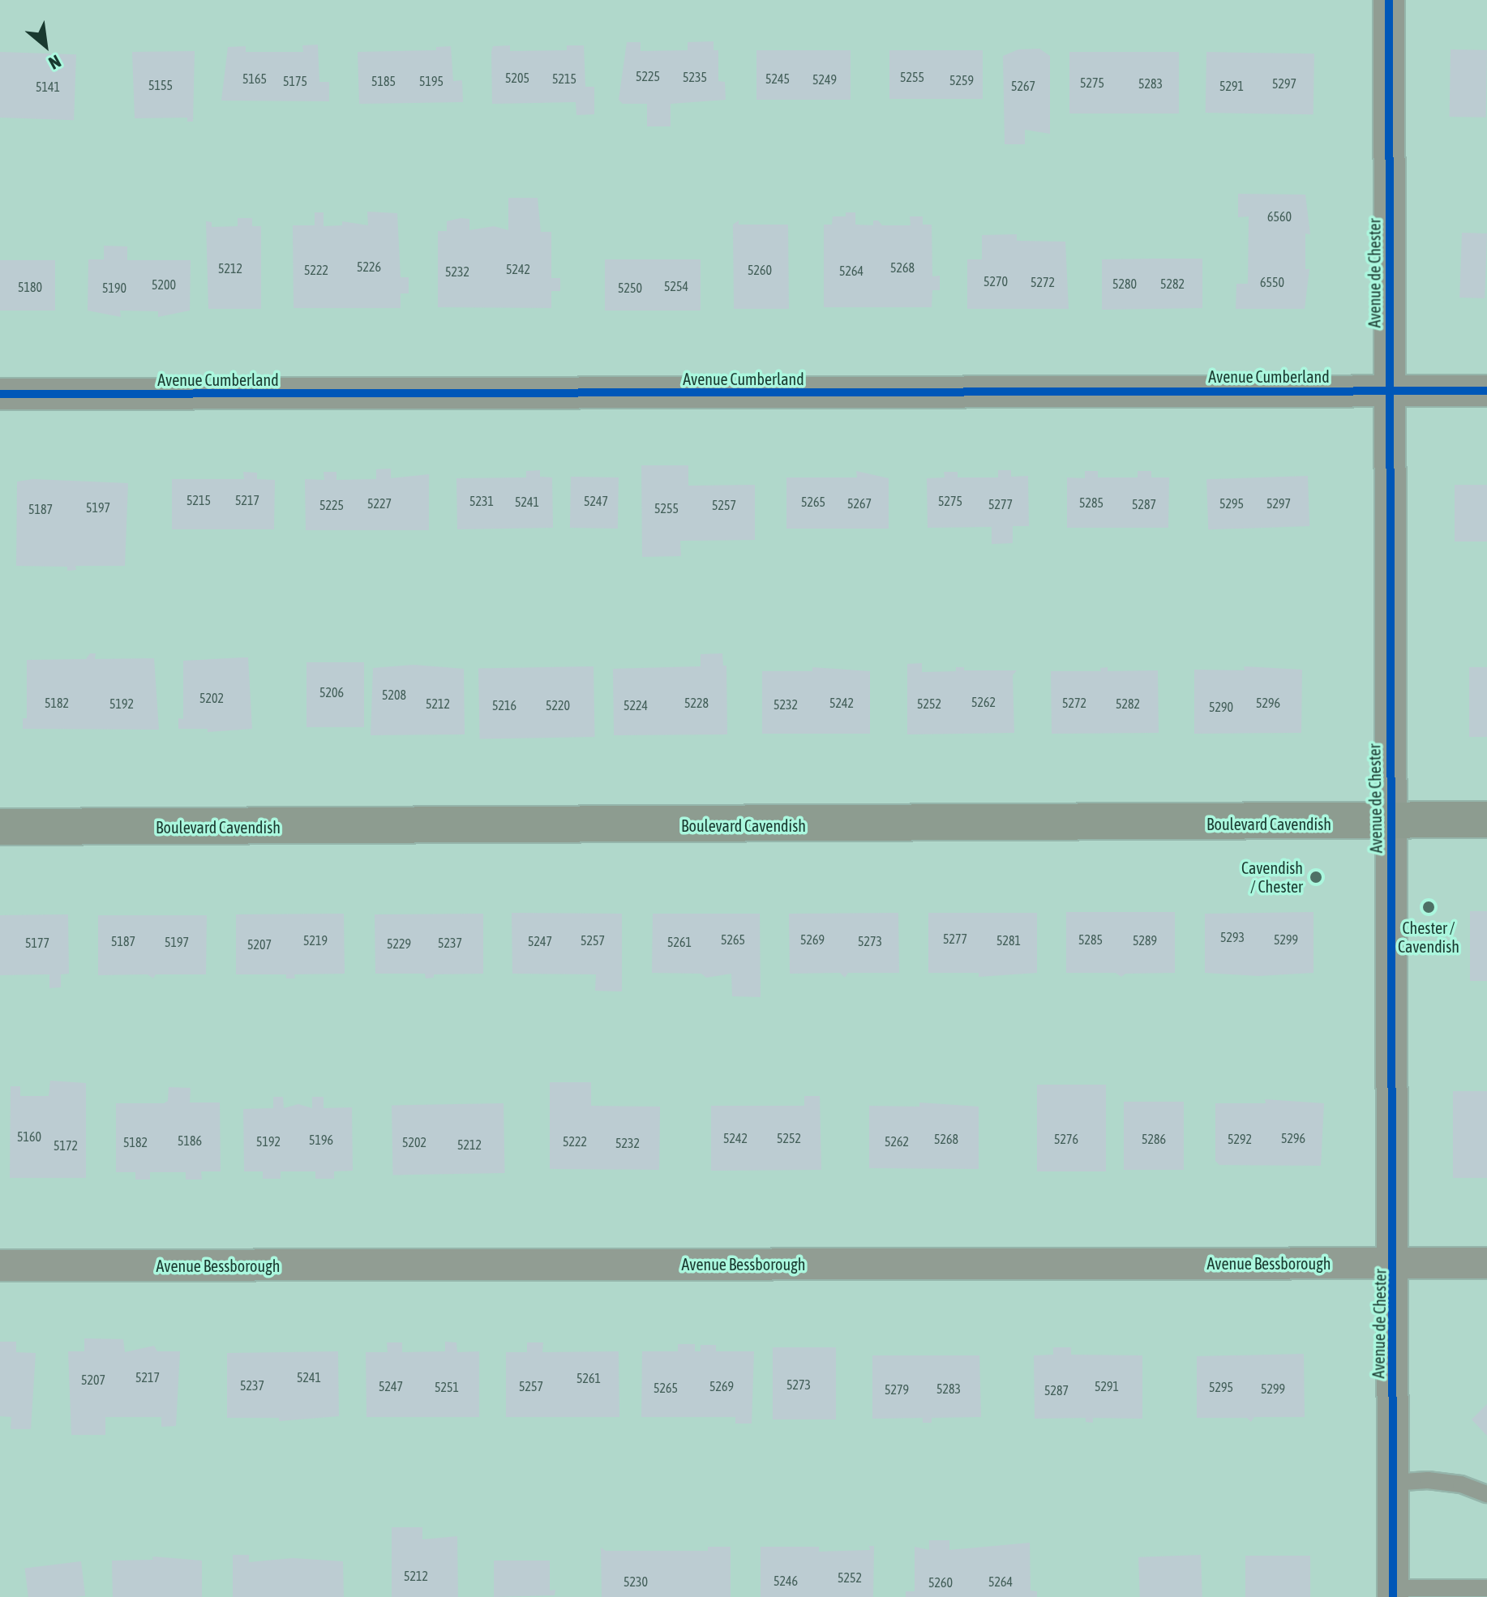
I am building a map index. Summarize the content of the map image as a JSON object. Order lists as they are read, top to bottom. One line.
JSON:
{"streets":{"main road":["Boulevard Cavendish"],"street":["Avenue de Chester","Avenue Cumberland","Avenue Bessborough"]},"crossings":[["Avenue de Chester","Avenue Cumberland"],["Avenue de Chester","Boulevard Cavendish"],["Avenue de Chester","Avenue Bessborough"]],"places":["Cavendish / Chester","Chester / Cavendish"],"house_numbers":["5225","5235","5255","5205","5165","5215","5245","5249","5259","5175","5185","5195","5275","5283","5297","5155","5267","5291","5141","6560","5226","5268","5212","5242","5222","5260","5264","5232","5270","5272","6550","5280","5282","5200","5254","5180","5190","5250","5215","5217","5231","5247","5275","5241","5265","5285","5227","5267","5295","5297","5277","5287","5225","5257","5197","5255","5187","5206","5208","5202","5262","5182","5228","5242","5272","5296","5192","5212","5252","5282","5232","5216","5220","5224","5290","5293","5277","5265","5269","5285","5299","5219","5257","5281","5289","5187","5247","5273","5197","5261","5177","5237","5229","5207","5160","5242","5252","5296","5268","5276","5286","5292","5196","5186","5192","5222","5262","5182","5202","5232","5212","5172","5217","5241","5261","5207","5273","5237","5247","5257","5269","5291","5251","5295","5265","5283","5299","5279","5287","5212","5252","5246","5230","5264","5260"],"north":"bottom right"}
